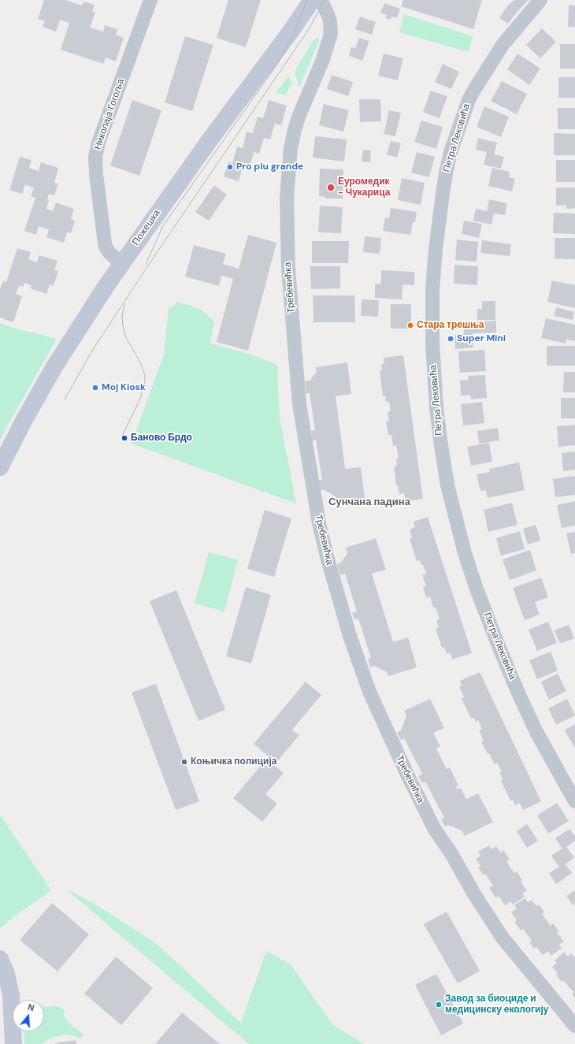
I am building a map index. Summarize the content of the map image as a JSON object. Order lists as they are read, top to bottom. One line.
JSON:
{"streets":{"main road":["Пожешка"],"street":["Николаја Гогоља","Петра Лековића","Требевићка"]},"crossings":[["Николаја Гогоља","Пожешка"]],"districts":["Сунчана падина"],"places":["Pro piu grande","Еуромедик - Чукарица","Стара трешња","Super Mini","Moj Kiosk","Баново Брдо","Коњичка полиција","Завод за биоциде и медицинску екологију"],"north":"top"}
